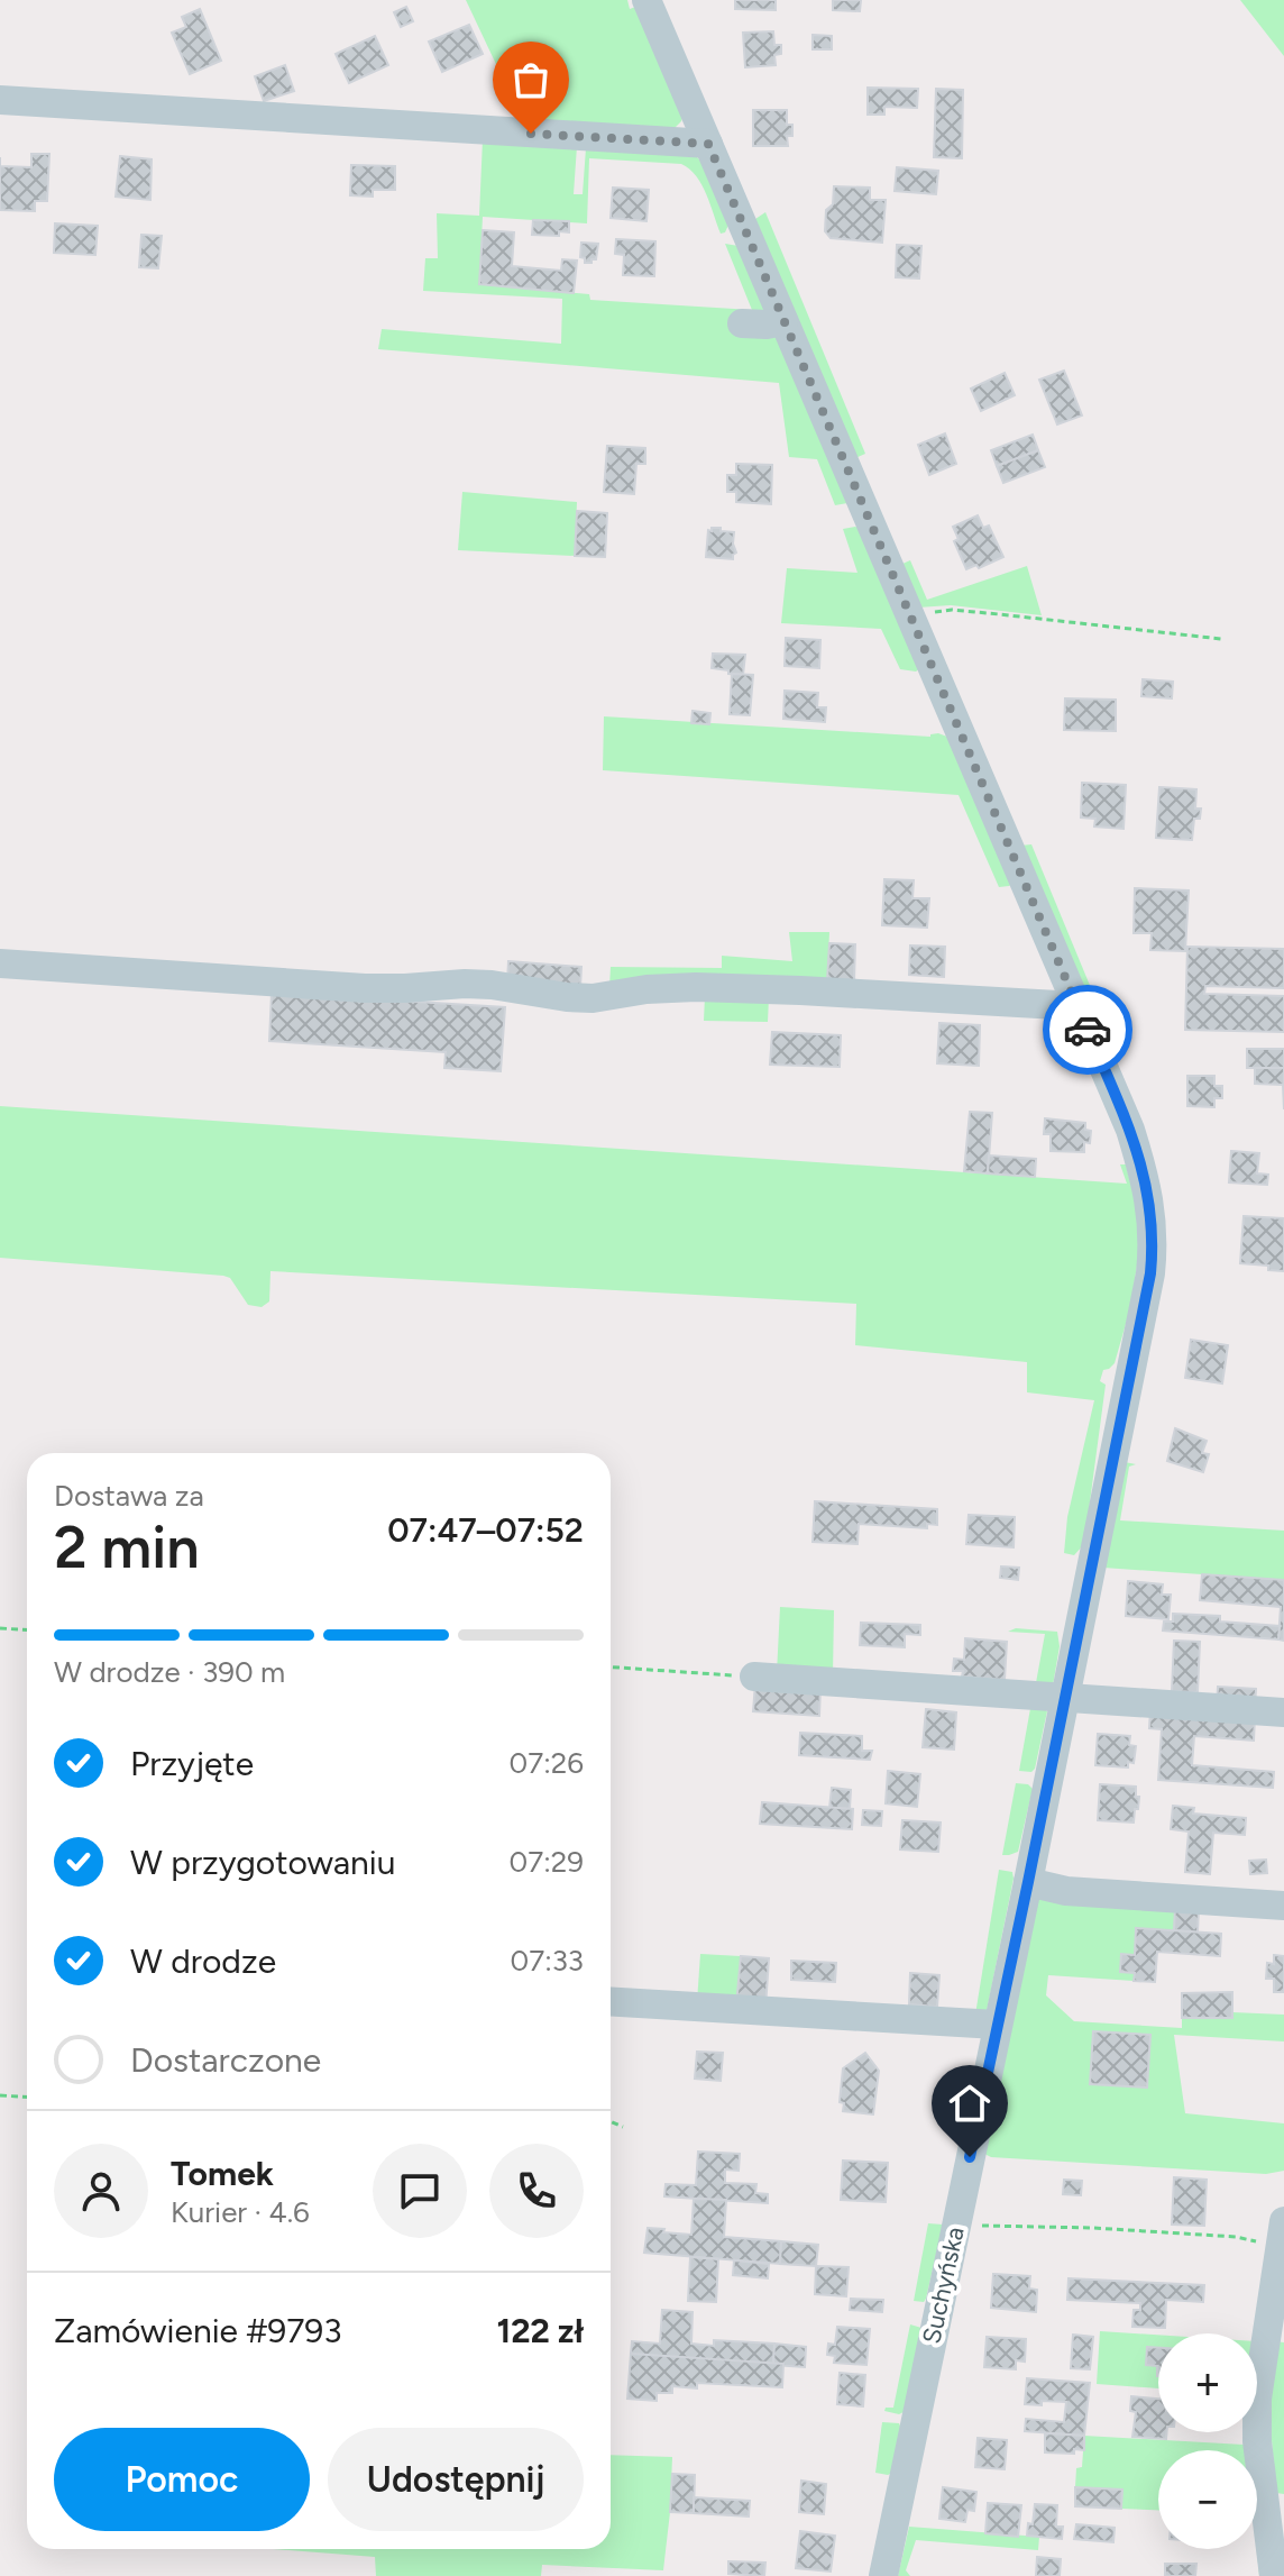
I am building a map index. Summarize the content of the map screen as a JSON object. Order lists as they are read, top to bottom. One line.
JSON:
{"streets":{"street":["Suchyńska"]},"page":{"heading":["2 min","Dostawa za","07:47–07:52"],"panel":["Tomek","Kurier · 4.6","Zamówienie #9793","122 zł"],"bar":"W drodze · 390 m","list":[["Przyjęte","07:26"],["W przygotowaniu","07:29"],["W drodze","07:33"],"Dostarczone"],"map_buttons":["+","−"],"buttons":["Pomoc","Udostępnij"]}}
